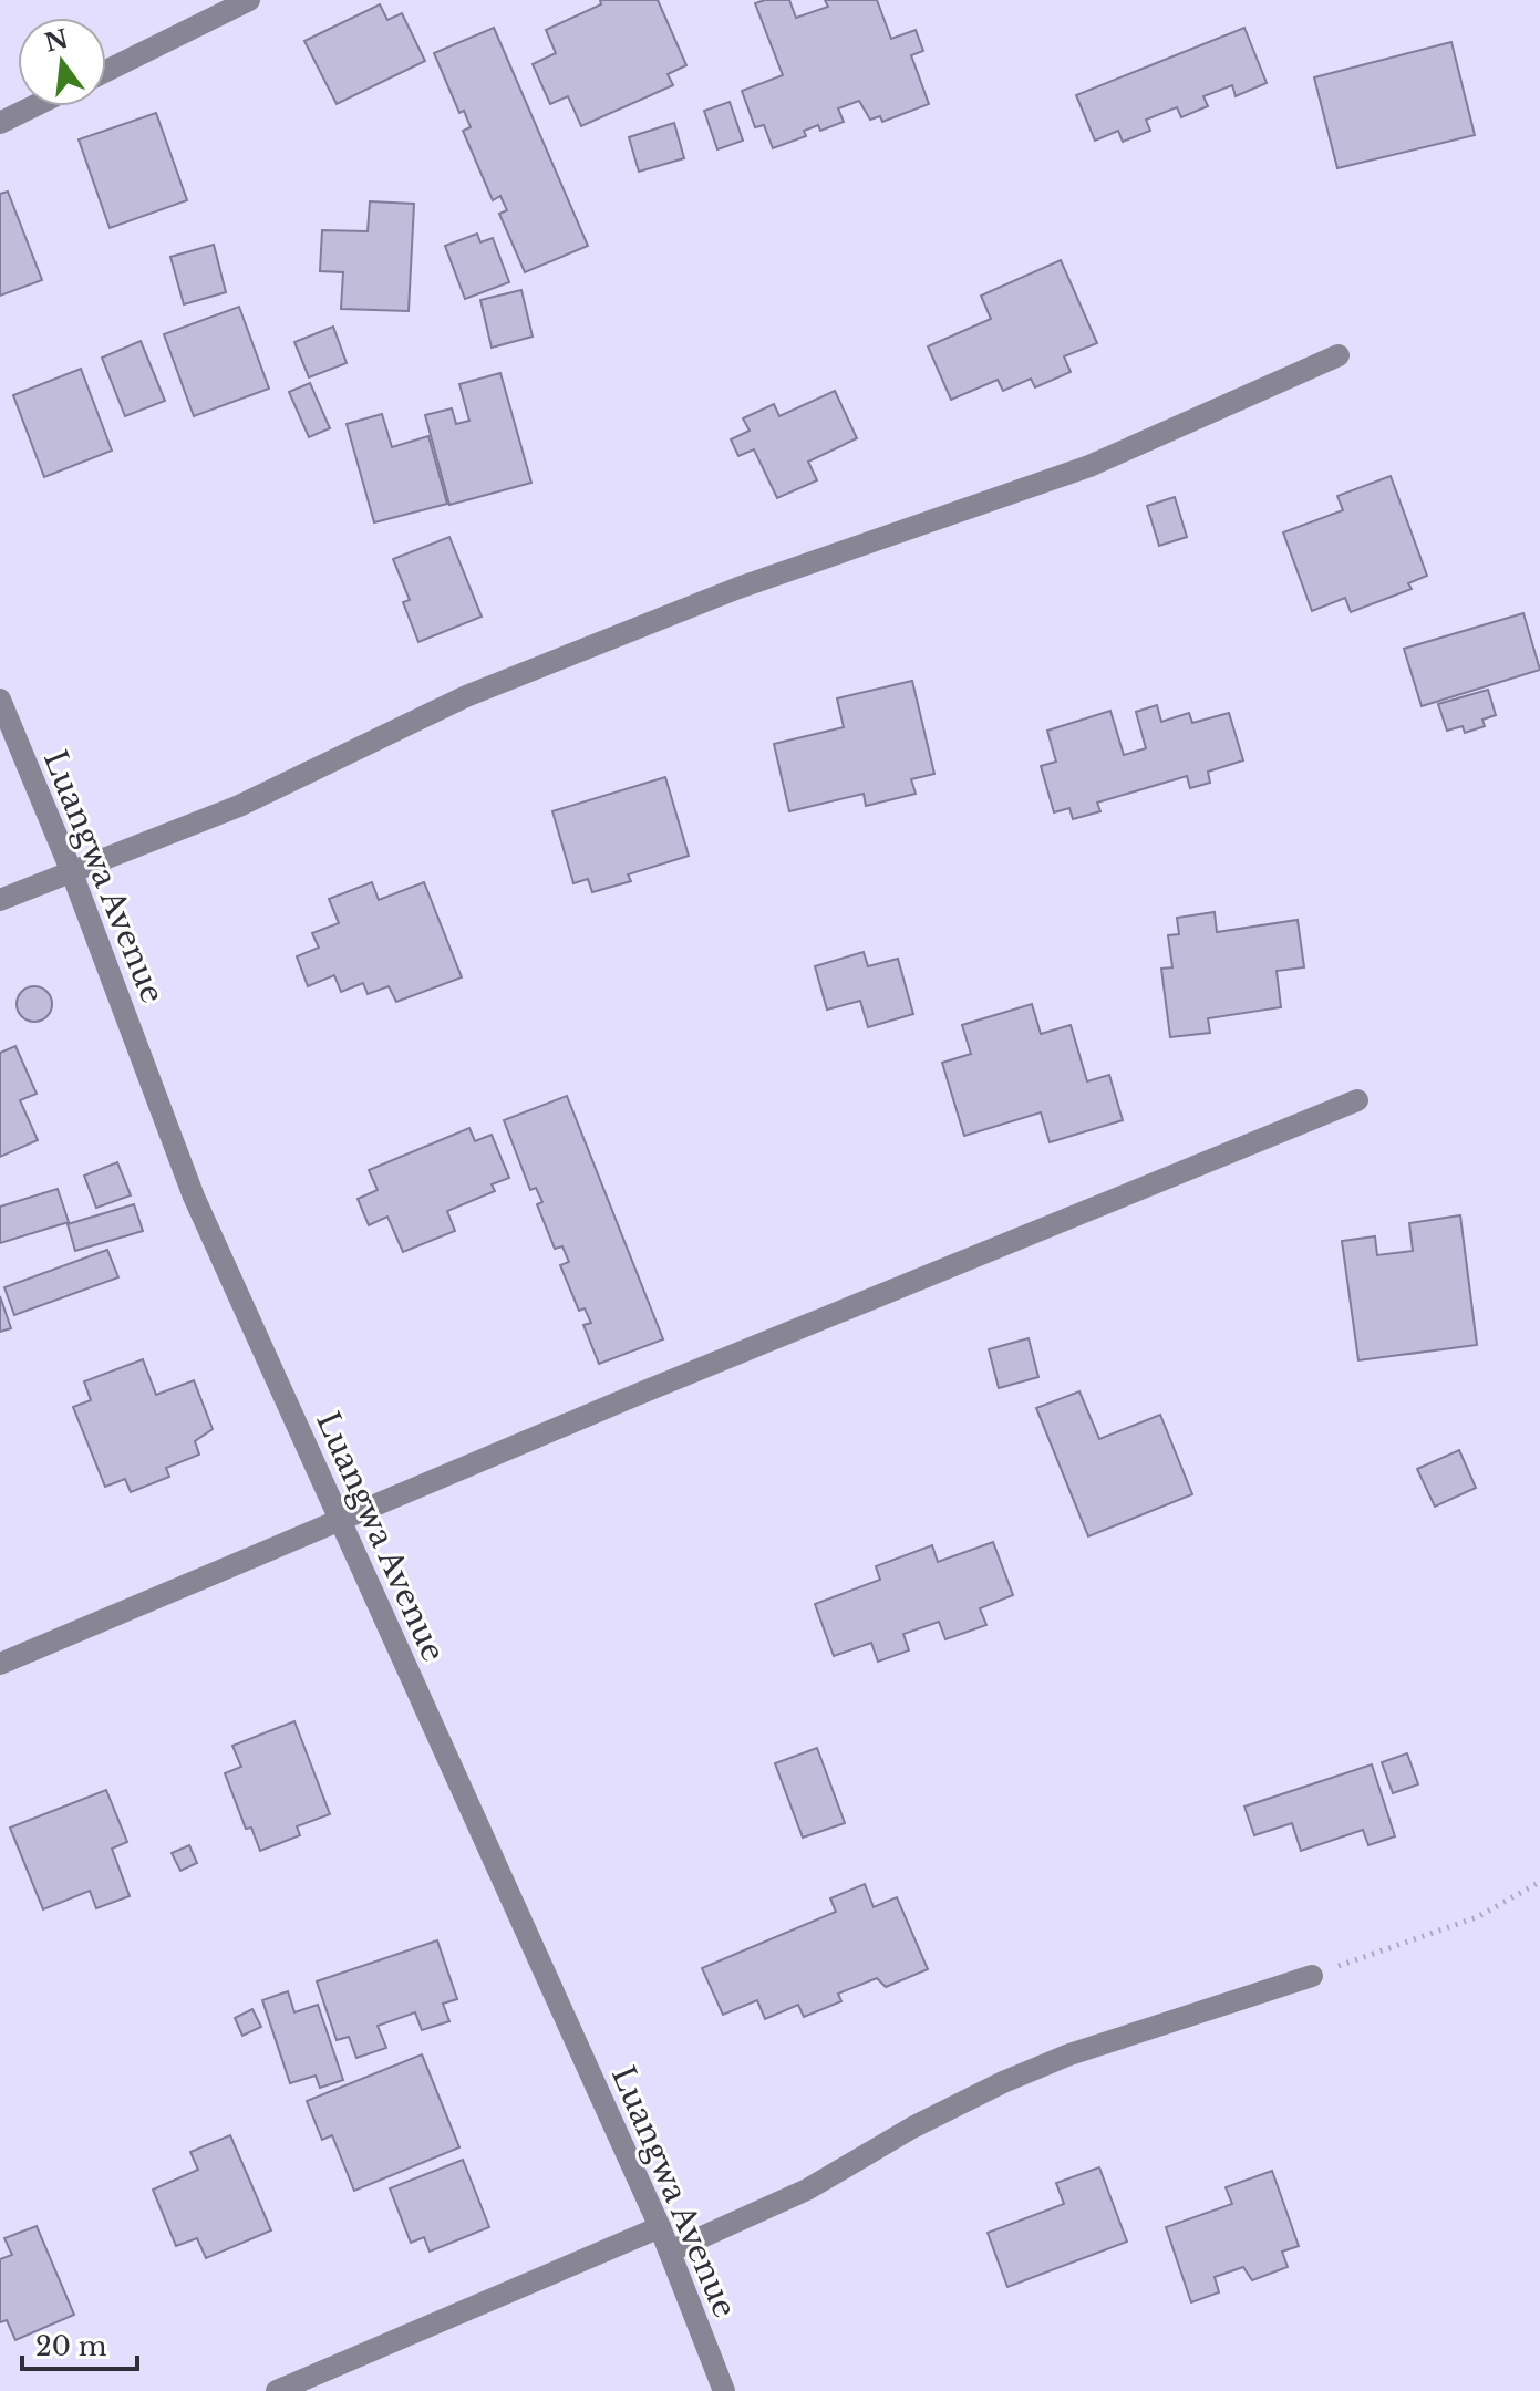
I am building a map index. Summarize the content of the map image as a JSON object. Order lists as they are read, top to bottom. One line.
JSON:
{"streets":{"street":["Luangwa Avenue"]},"scale_bar":"20 m","north":"top"}
